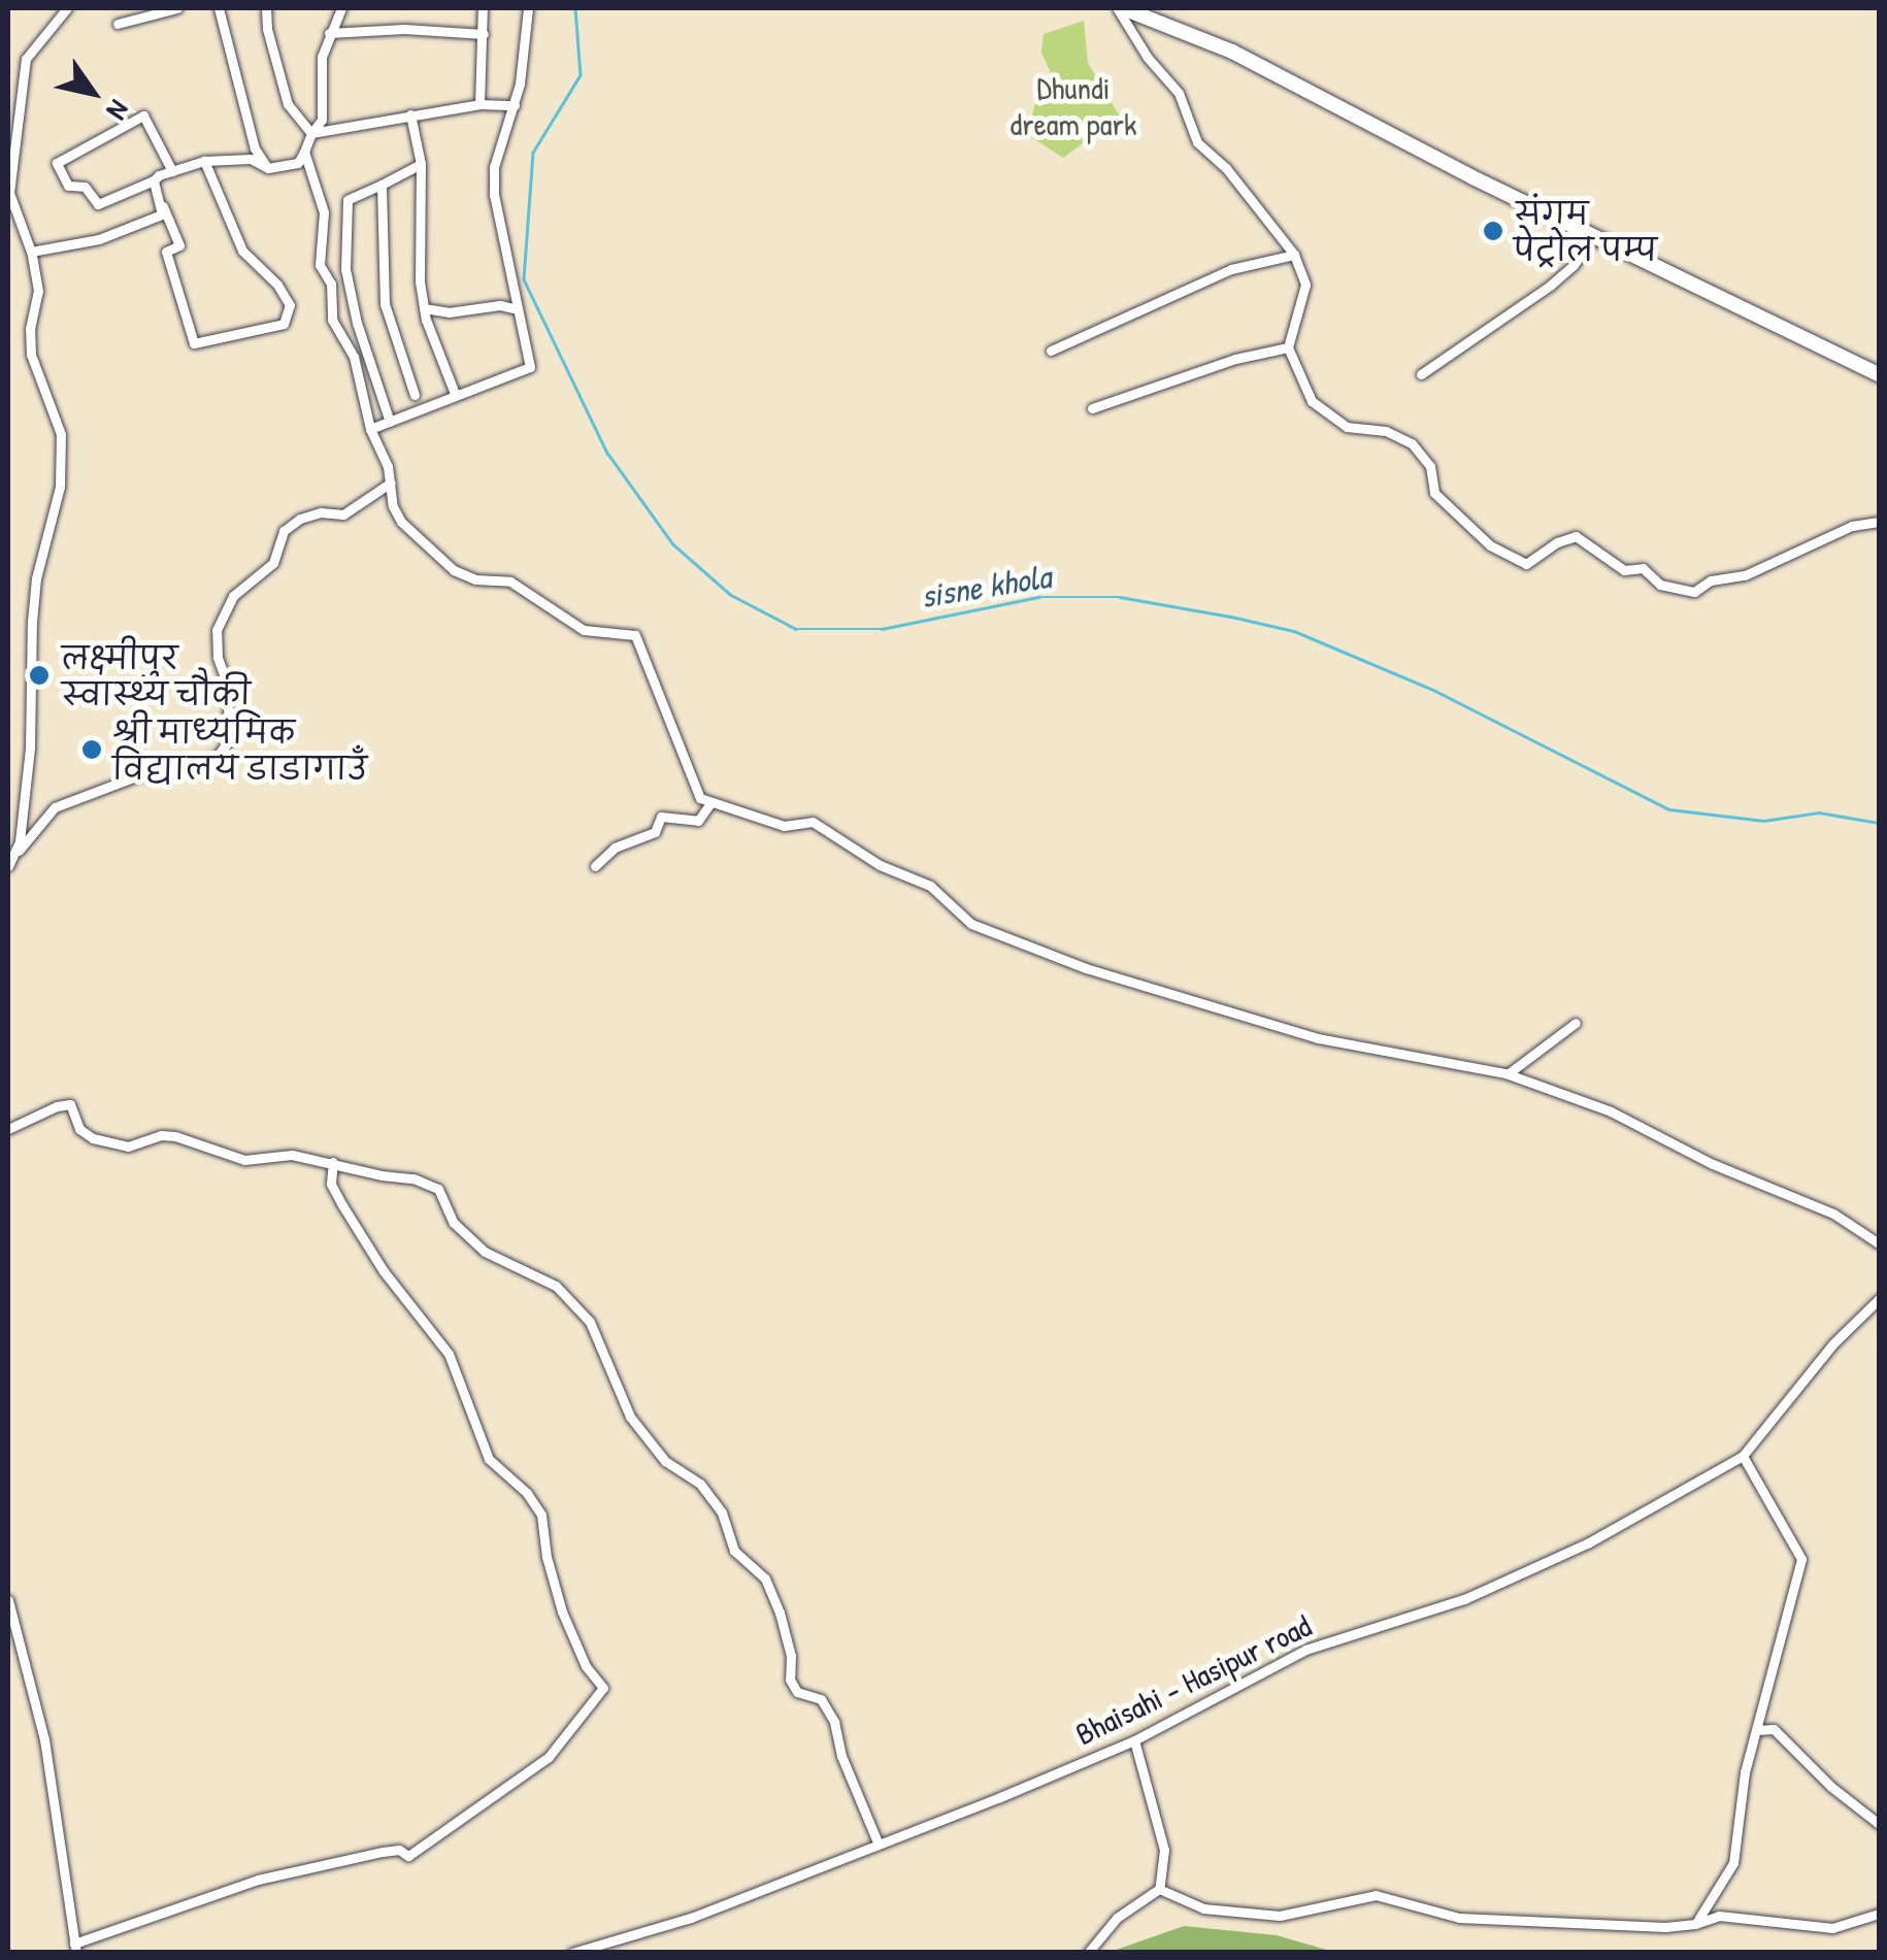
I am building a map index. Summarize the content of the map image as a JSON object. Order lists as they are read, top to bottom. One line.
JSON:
{"streets":{"street":["Bhaisahi - Hasipur road"]},"water":["sisne khola"],"parks":["Dhundi dream park"],"places":["संगम पेट्रोल पम्प","लक्ष्मीपुर स्वास्थ्य चौकी","श्री माध्यमिक विद्यालय डाडागाउँ"],"north":"bottom right"}
